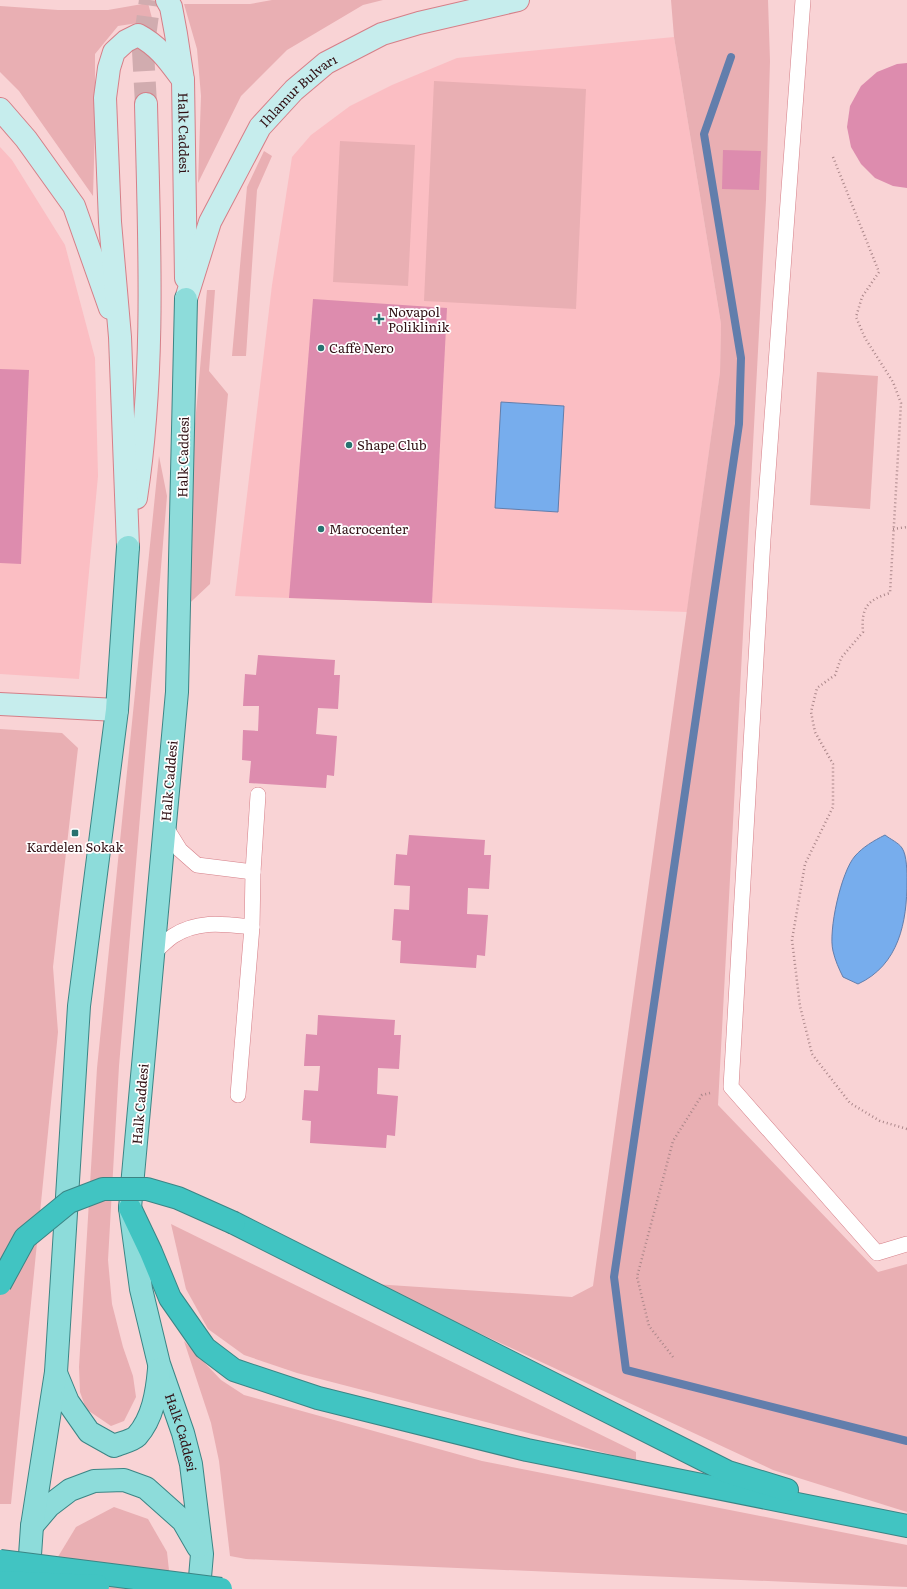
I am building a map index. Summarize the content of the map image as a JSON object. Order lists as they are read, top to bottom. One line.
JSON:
{"streets":{"main road":["Ihlamur Bulvarı","Halk Caddesi"]},"crossings":[["Ihlamur Bulvarı","Halk Caddesi"]],"places":{"health":["Novapol Poliklinik"],"other":["Caffè Nero","Shape Club","Macrocenter"],"transit":["Kardelen Sokak"]}}
